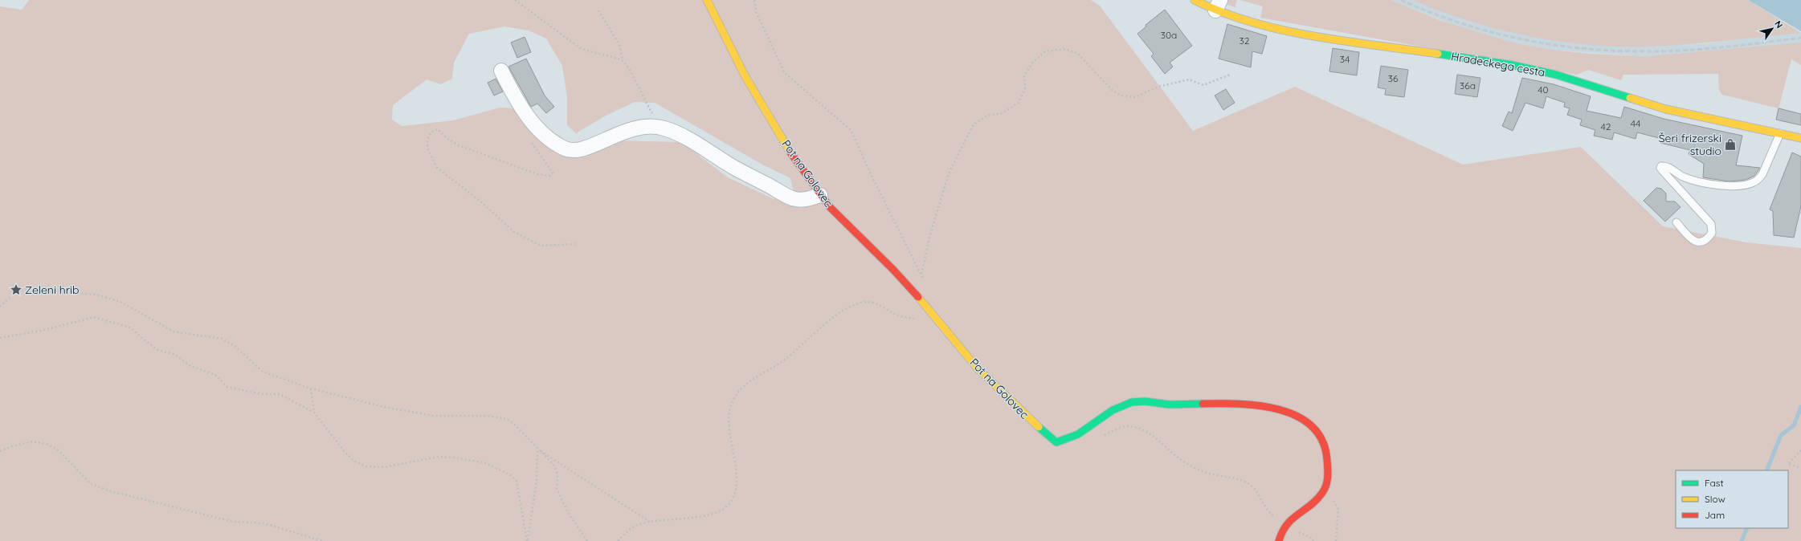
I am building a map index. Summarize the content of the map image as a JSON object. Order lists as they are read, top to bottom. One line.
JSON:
{"streets":{"street":["Hradeckega cesta","Pot na Golovec"]},"places":{"shop":["Šeri frizerski studio"],"place":["Zeleni hrib"]},"house_numbers":["30a","32","34","36","36a","40","44","42"],"legend":["Fast","Slow","Jam"],"north":"top right"}
